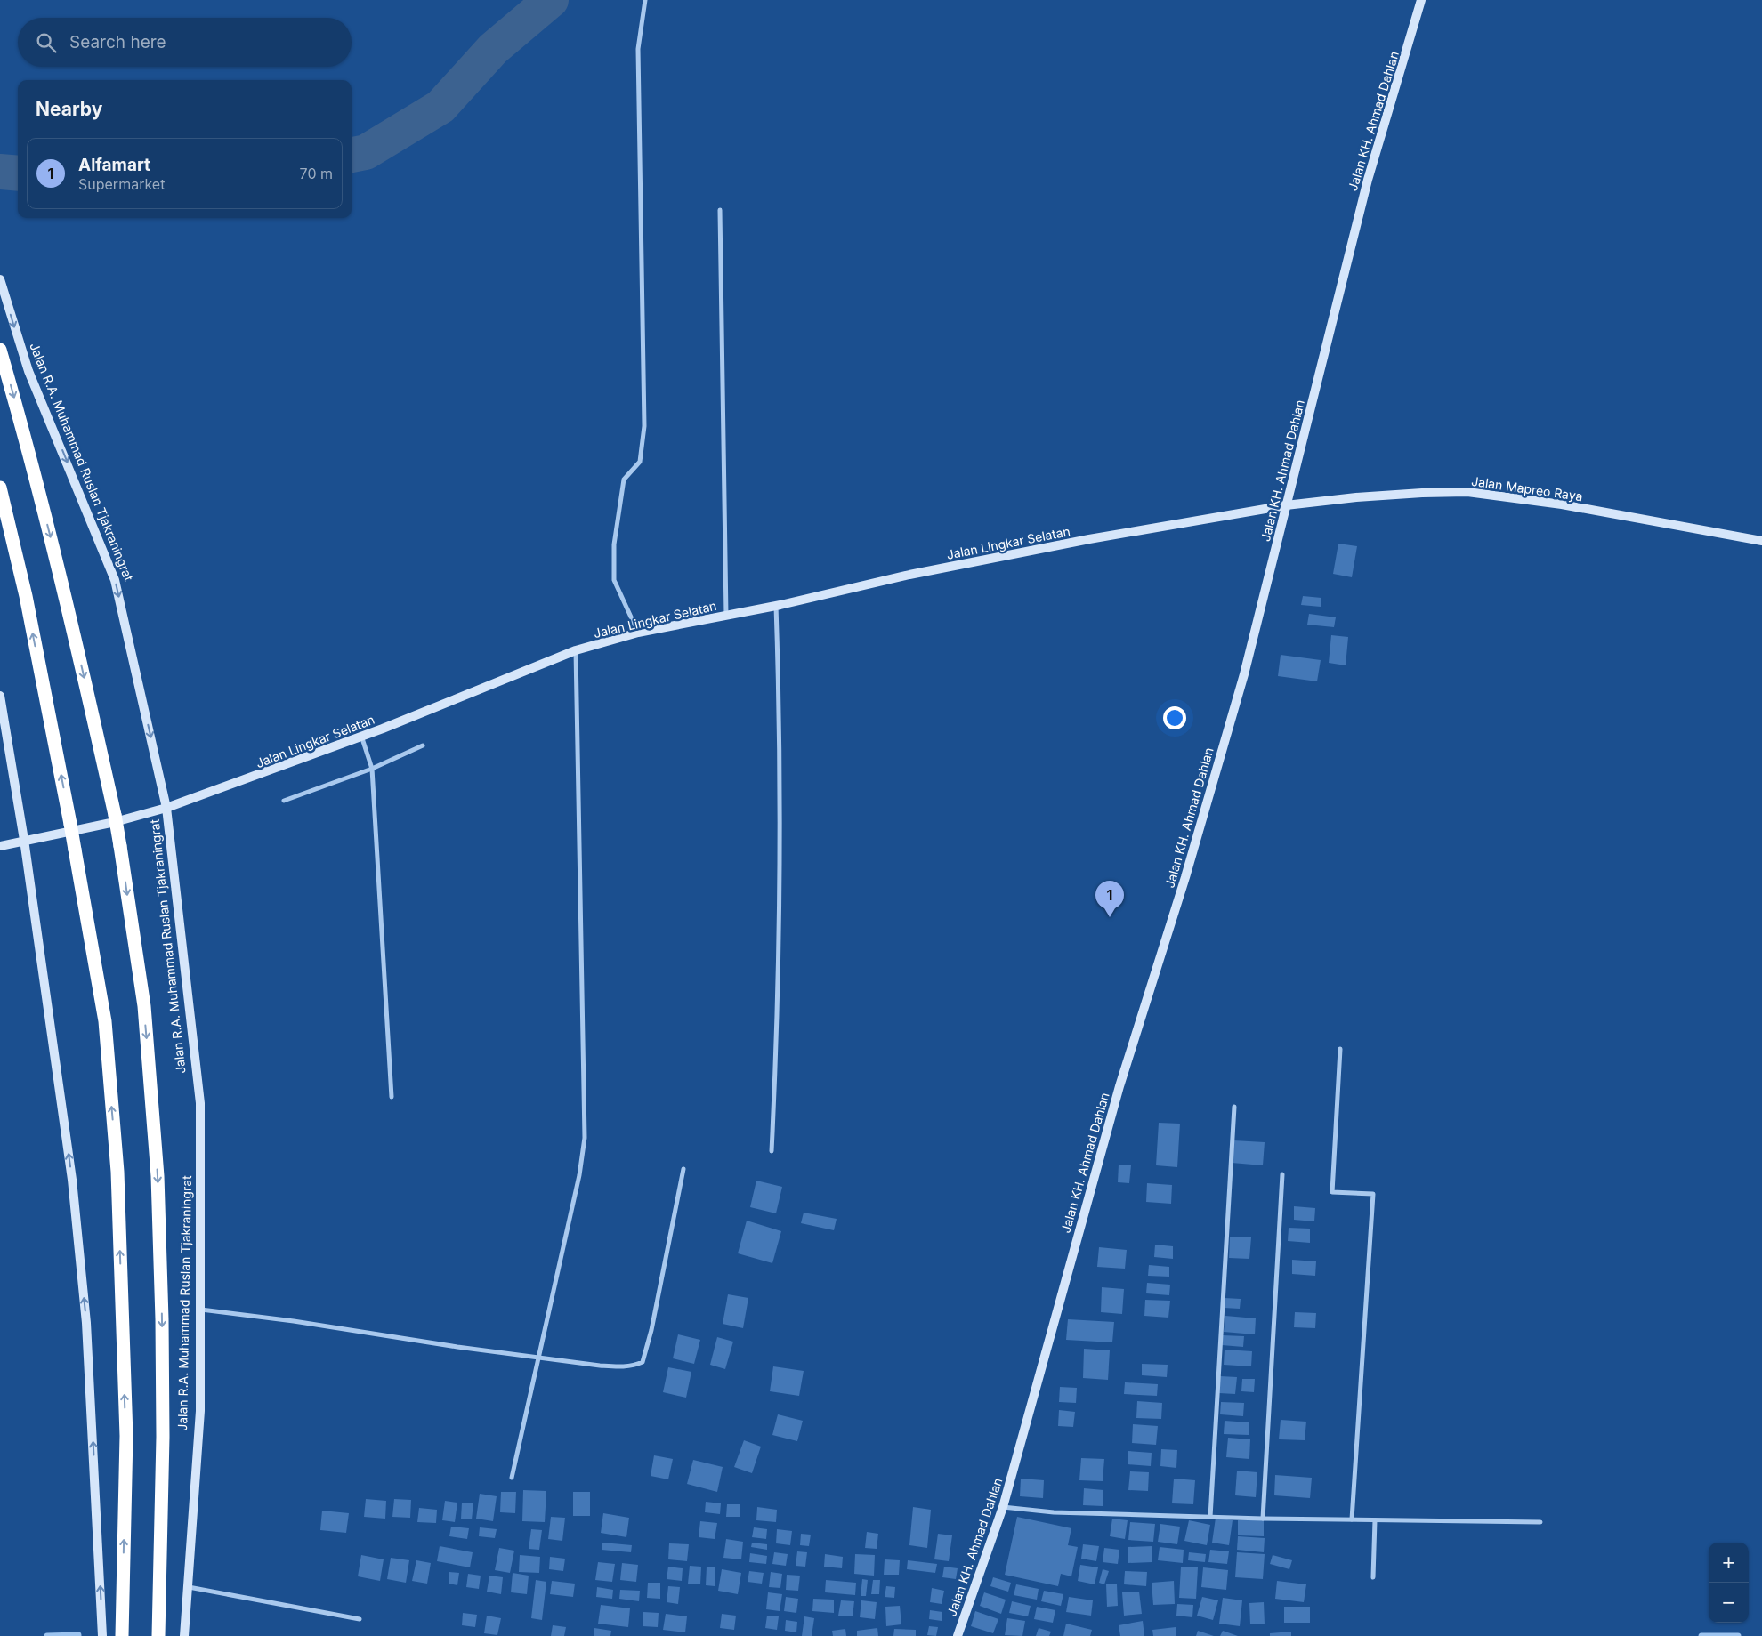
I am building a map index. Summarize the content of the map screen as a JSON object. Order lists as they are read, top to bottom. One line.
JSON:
{"streets":{"highway":["Jalan R.A. Muhammad Ruslan Tjakraningrat"],"street":["Jalan KH. Ahmad Dahlan","Jalan Mapreo Raya","Jalan Lingkar Selatan"]},"crossings":[["Jalan KH. Ahmad Dahlan","Jalan Mapreo Raya"],["Jalan KH. Ahmad Dahlan","Jalan Lingkar Selatan"],["Jalan R.A. Muhammad Ruslan Tjakraningrat","Jalan Lingkar Selatan"],["Jalan Mapreo Raya","Jalan Lingkar Selatan"]],"page":{"search":"Search here","heading":"Nearby","list":[{"mark":"1","name":"Alfamart","note":"Supermarket","value":"70 m"}],"pins":"1","map_buttons":["+","−"]}}
